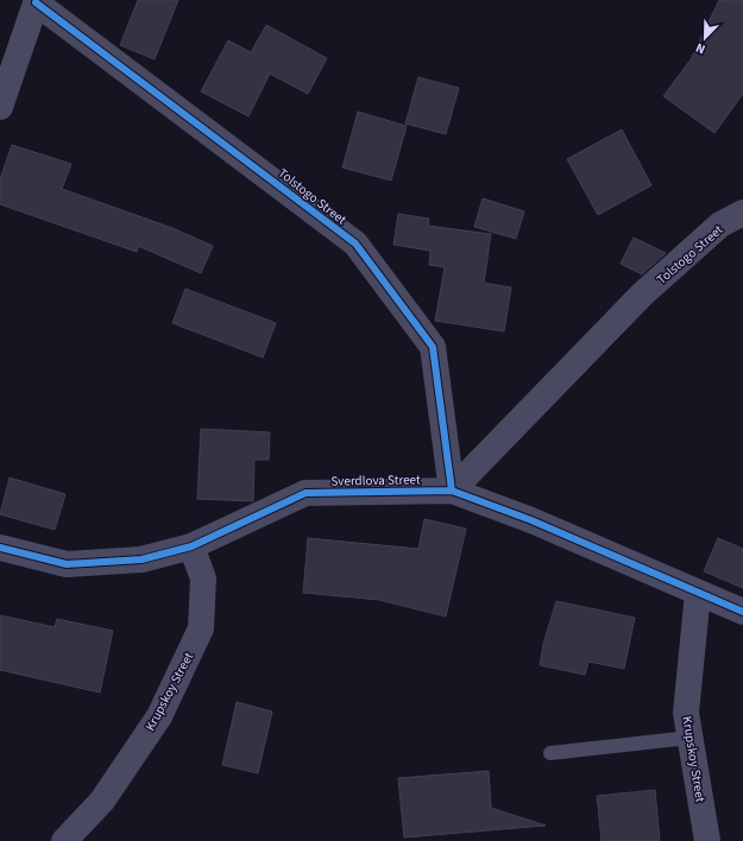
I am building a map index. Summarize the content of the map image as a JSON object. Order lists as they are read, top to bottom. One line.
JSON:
{"streets":{"street":["Tolstogo Street","Sverdlova Street","Krupskoy Street"]},"crossings":[["Tolstogo Street","Sverdlova Street"],["Sverdlova Street","Krupskoy Street"]],"north":"bottom left"}
